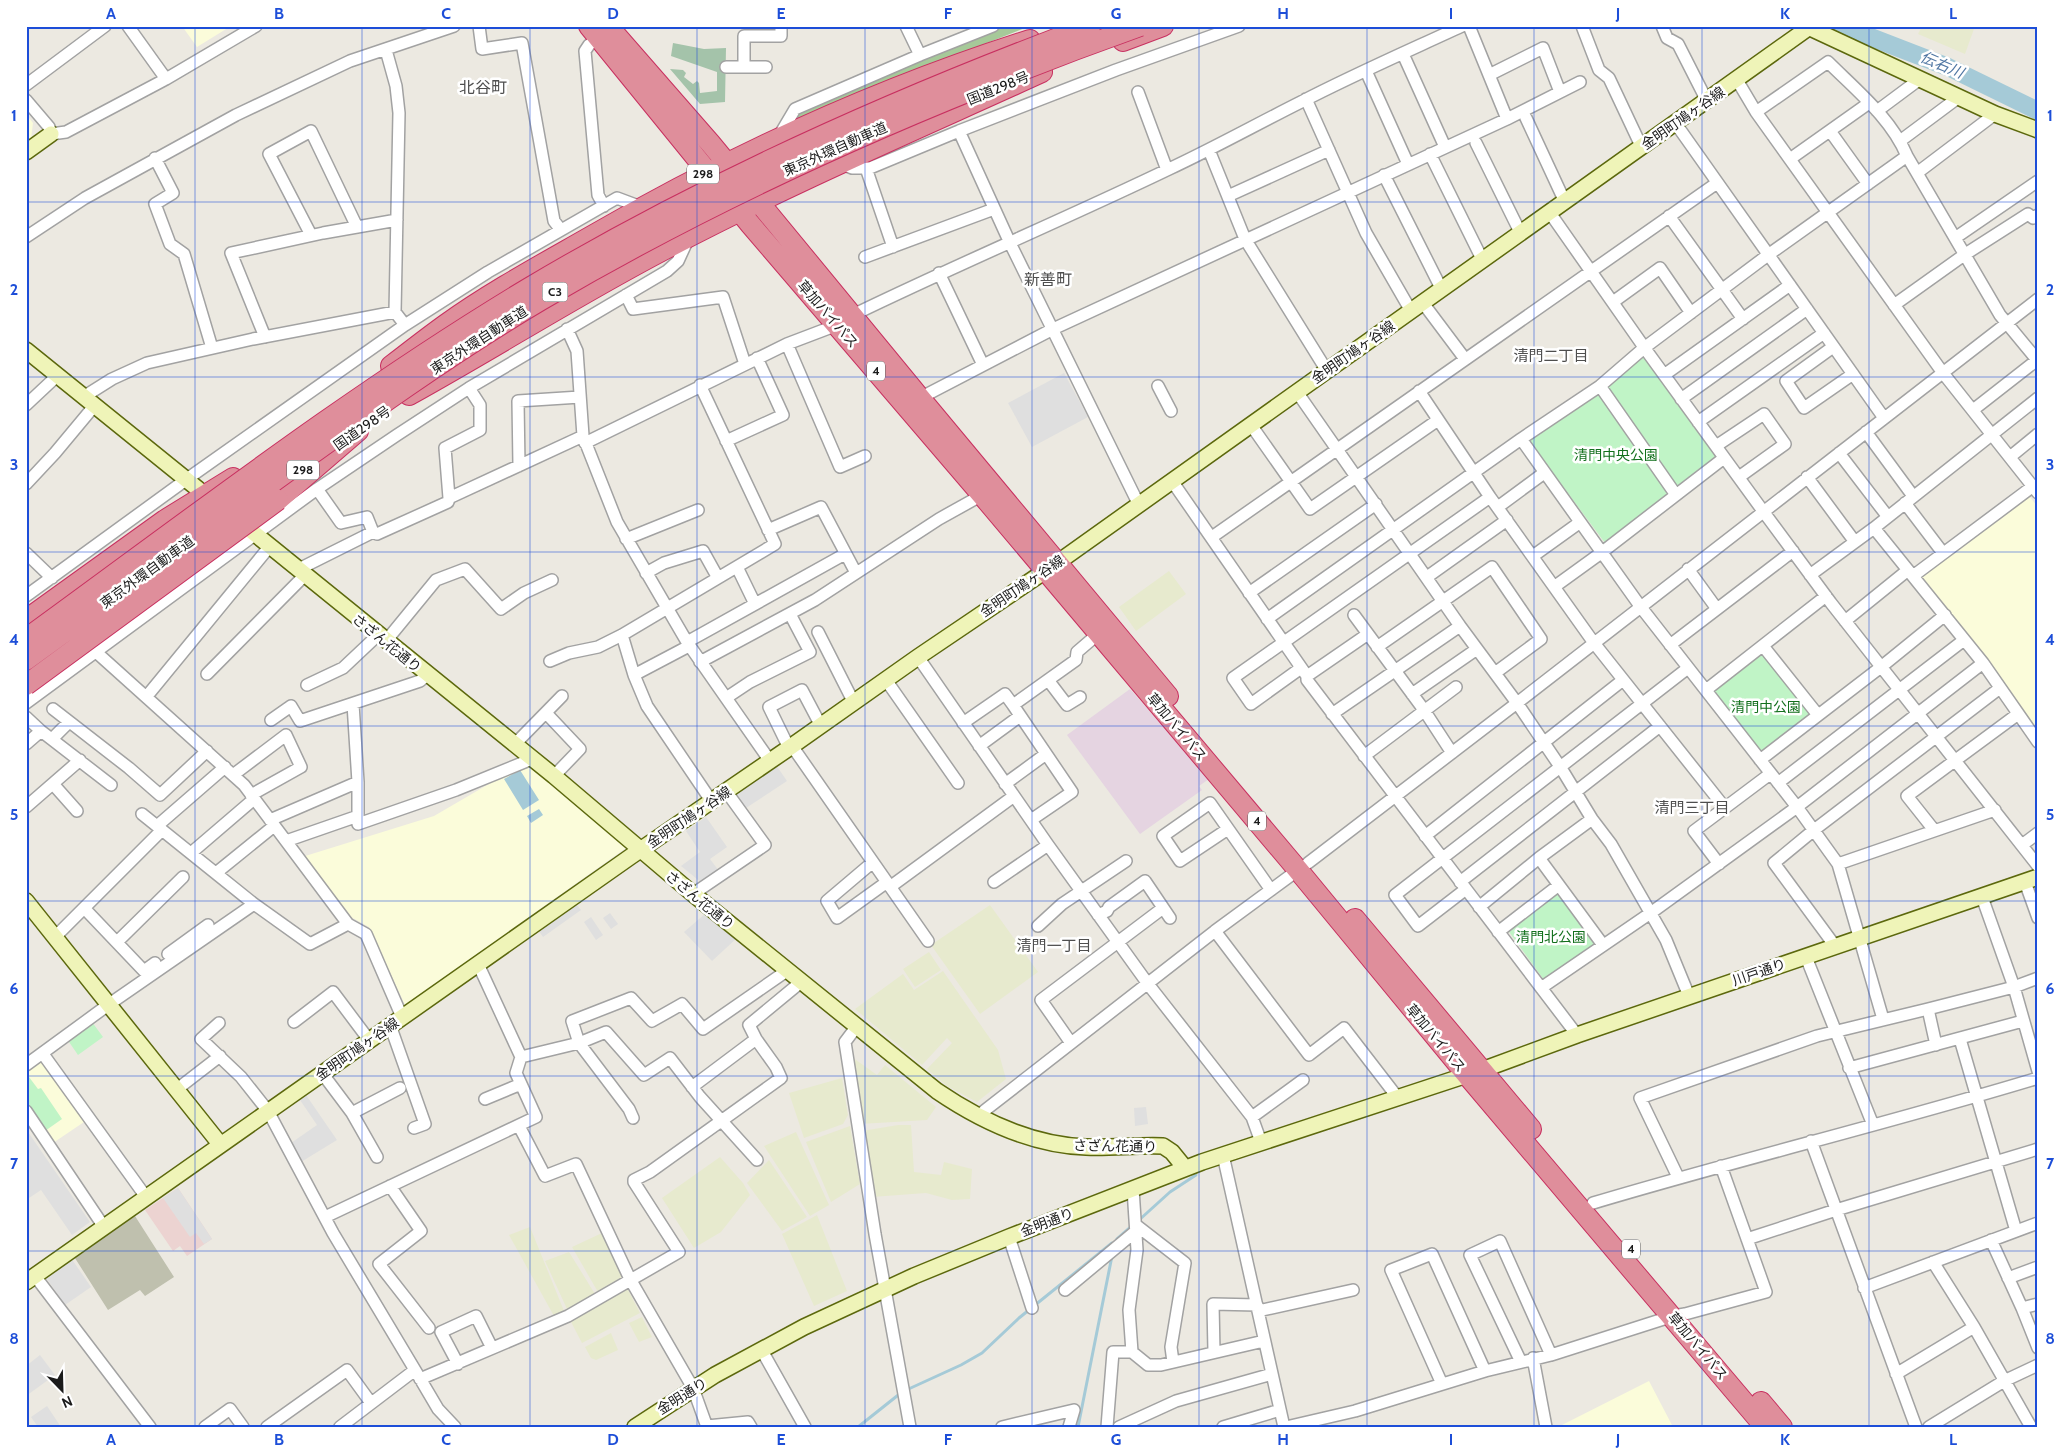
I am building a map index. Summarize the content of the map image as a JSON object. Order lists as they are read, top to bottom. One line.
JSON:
{"streets":{"highway":["国道298号","東京外環自動車道","298","C3","草加バイパス","4"],"street":["金明町鳩ヶ谷線","さざん花通り","川戸通り","金明通り"]},"crossings":[["国道298号","草加バイパス"],["金明町鳩ヶ谷線","草加バイパス"],["金明町鳩ヶ谷線","さざん花通り"],["298","草加バイパス"],["草加バイパス","川戸通り"],["草加バイパス","金明通り"],["さざん花通り","金明通り"],["川戸通り","金明通り"]],"districts":["北谷町","新善町","清門二丁目","清門三丁目","清門一丁目"],"water":["伝右川"],"parks":["清門中央公園","清門中公園","清門北公園"],"north":"bottom right","grid":{"columns":["A","B","C","D","E","F","G","H","I","J","K","L"],"rows":["1","2","3","4","5","6","7","8"]}}
